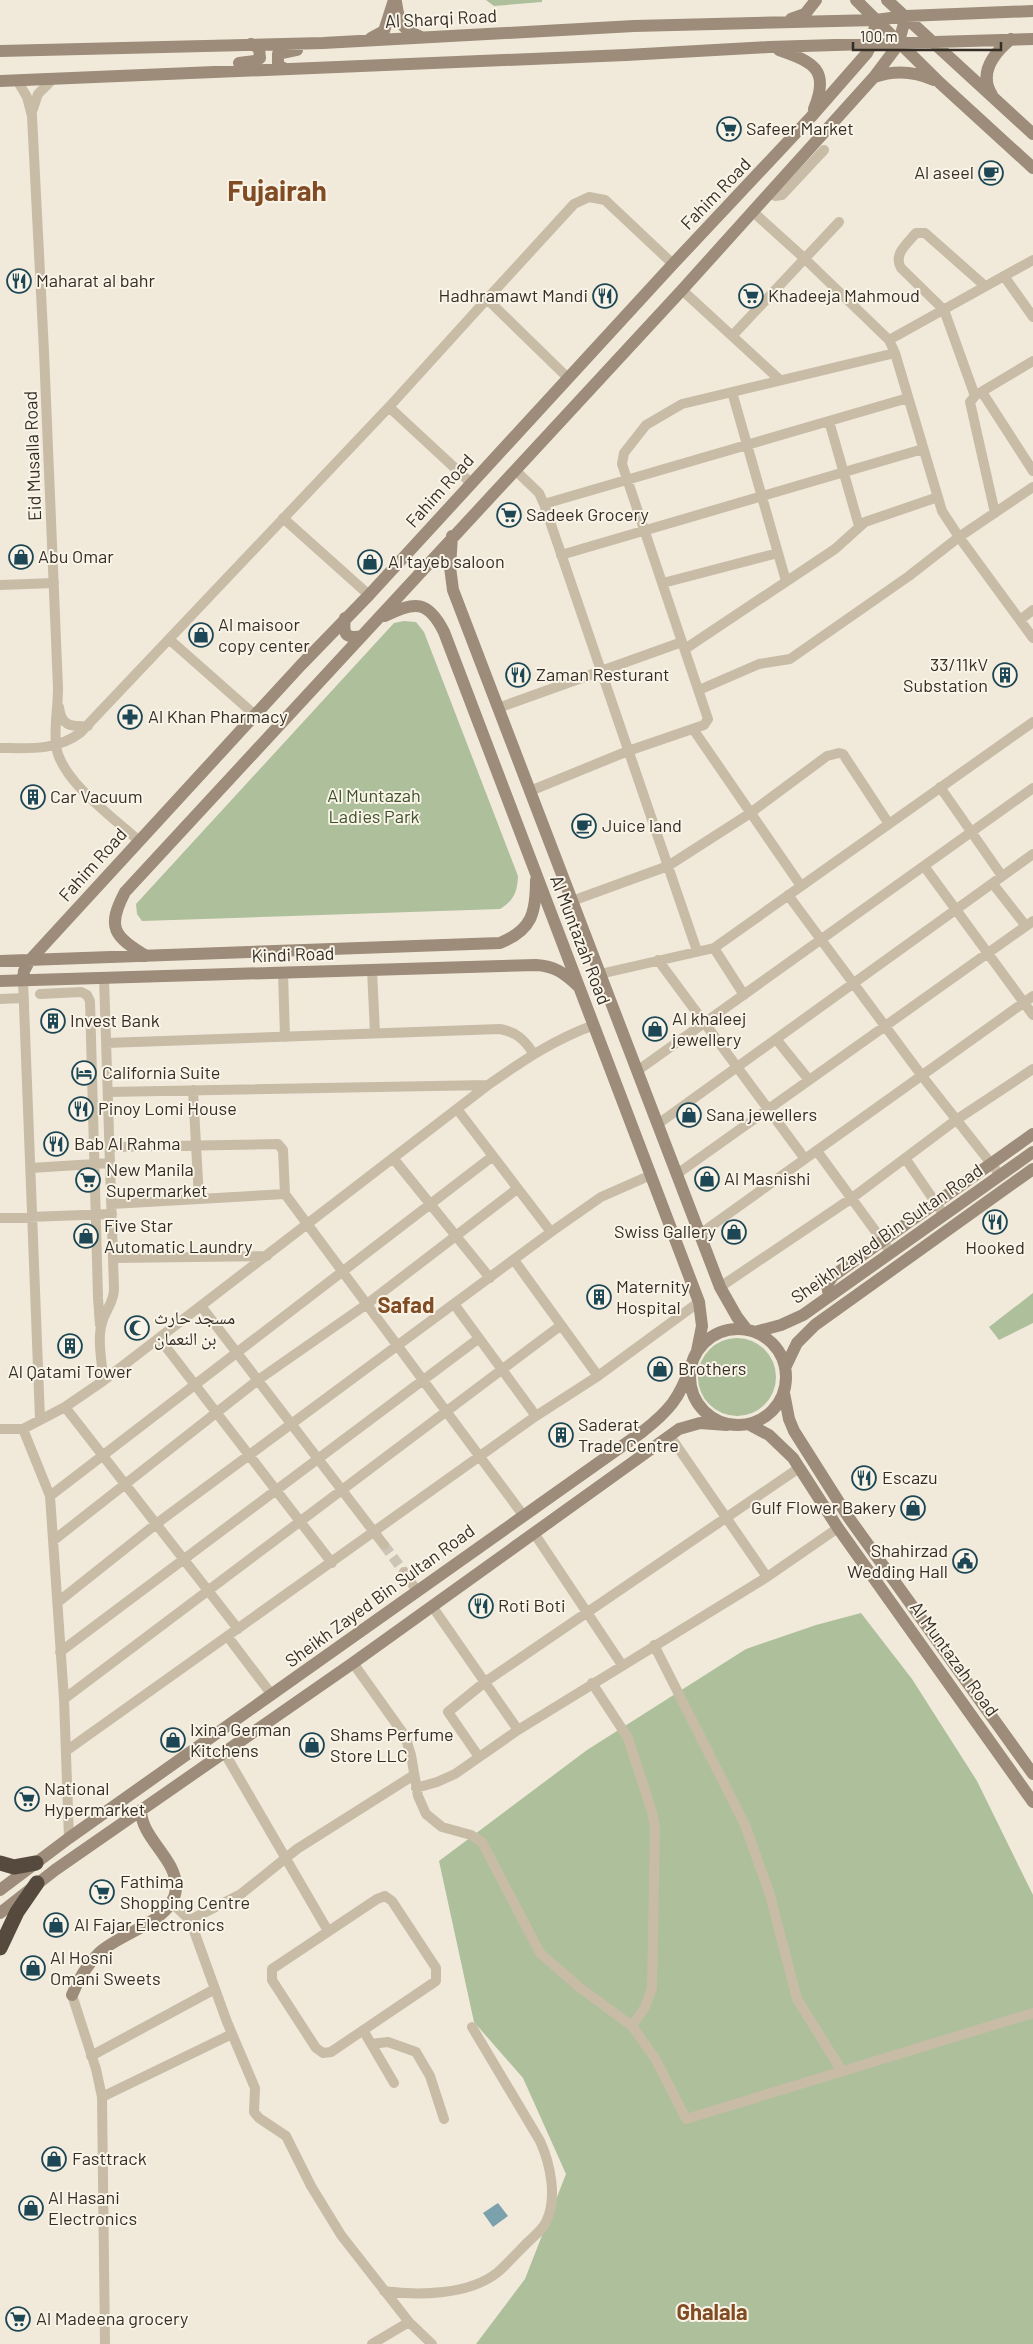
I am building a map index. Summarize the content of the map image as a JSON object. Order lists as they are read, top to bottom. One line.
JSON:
{"streets":{"street":["Al Sharqi Road","Fahim Road","Eid Musalla Road","Al Muntazah Road","Kindi Road","Sheikh Zayed Bin Sultan Road"]},"crossings":[["Fahim Road","Eid Musalla Road"],["Fahim Road","Al Muntazah Road"],["Fahim Road","Kindi Road"],["Al Muntazah Road","Kindi Road"],["Al Muntazah Road","Sheikh Zayed Bin Sultan Road"]],"districts":["Fujairah","Safad","Ghalala"],"parks":["Al Muntazah Ladies Park"],"places":{"supermarket":["Safeer Market","Khadeeja Mahmoud","Sadeek Grocery","New Manila Supermarket","National Hypermarket","Fathima Shopping Centre","Al Madeena grocery"],"cafe":["Al aseel","Juice land"],"restaurant":["Maharat al bahr","Hadhramawt Mandi","Zaman Resturant","Pinoy Lomi House","Bab Al Rahma","Hooked","Escazu","Roti Boti"],"shop":["Abu Omar","Al tayeb saloon","Al maisoor copy center","Al khaleej jewellery","Sana jewellers","Al Masnishi","Swiss Gallery","Five Star Automatic Laundry","Brothers","Gulf Flower Bakery","Ixina German Kitchens","Shams Perfume Store LLC","Al Fajar Electronics","Al Hosni Omani Sweets","Fasttrack","Al Hasani Electronics"],"building":["33/11kV Substation","Car Vacuum","Invest Bank","Maternity Hospital","Al Qatami Tower","Saderat Trade Centre"],"pharmacy":["Al Khan Pharmacy"],"hotel":["California Suite"],"mosque":["مسجد حارث بن النعمان"],"public building":["Shahirzad Wedding Hall"]},"scale_bar":"100 m"}
